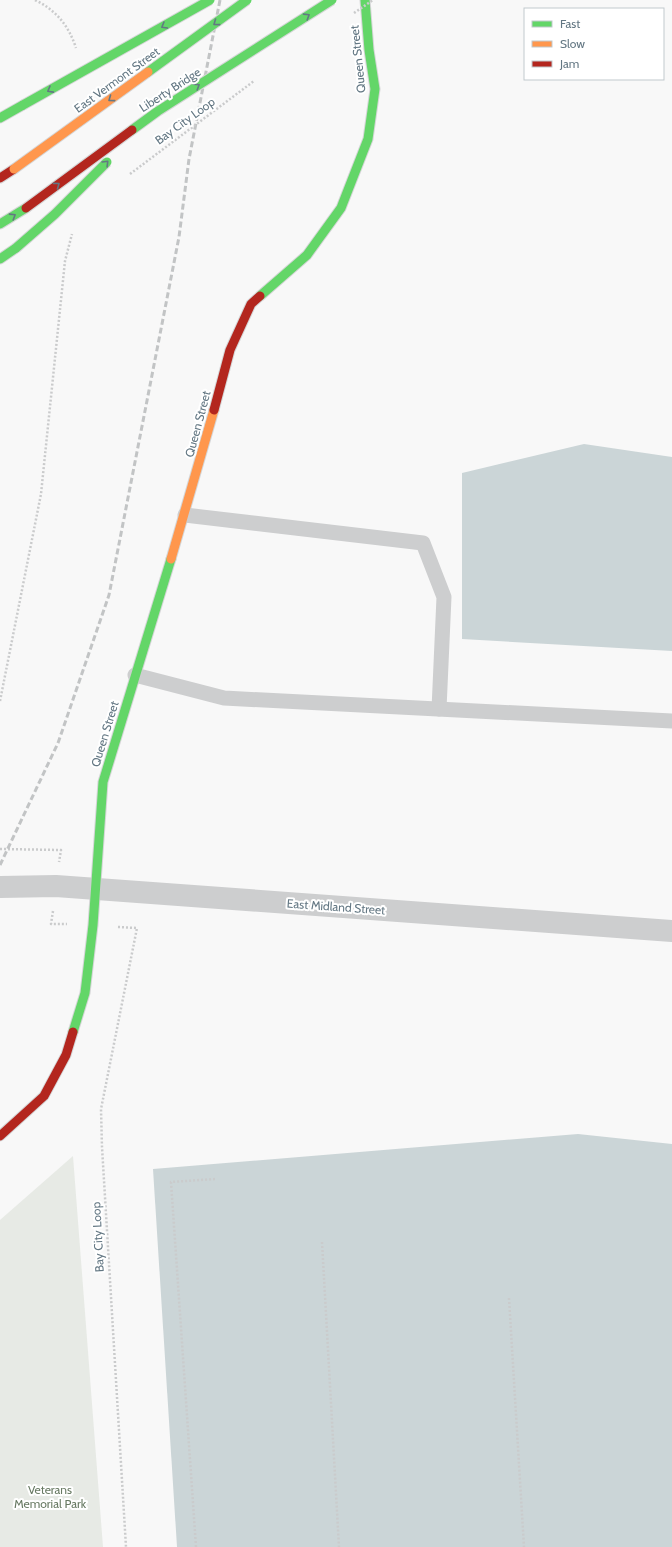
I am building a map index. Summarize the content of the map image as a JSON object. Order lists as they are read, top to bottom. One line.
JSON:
{"streets":{"street":["Queen Street","East Vermont Street","Liberty Bridge","East Midland Street"],"path":["Bay City Loop"]},"crossings":[["Queen Street","East Midland Street"]],"parks":["Veterans Memorial Park"],"legend":["Fast","Slow","Jam"]}
